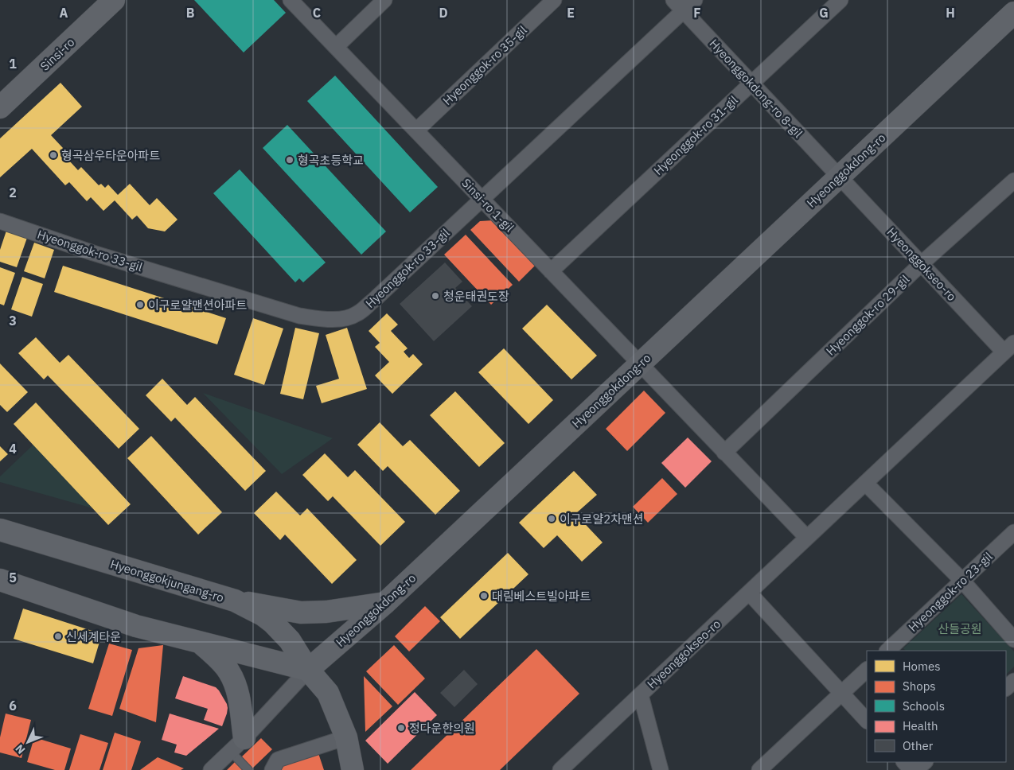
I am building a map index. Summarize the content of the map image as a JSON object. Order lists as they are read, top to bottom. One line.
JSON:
{"streets":{"street":["Sinsi-ro","Hyeonggok-ro 35-gil","Hyeonggokdong-ro 8-gil","Hyeonggok-ro 31-gil","Hyeonggokdong-ro","Sinsi-ro 1-gil","Hyeonggok-ro 33-gil","Hyeonggokseo-ro","Hyeonggok-ro 29-gil","Hyeonggokjungang-ro","Hyeonggok-ro 23-gil"]},"crossings":[["Hyeonggok-ro 35-gil","Sinsi-ro 1-gil"],["Hyeonggokdong-ro 8-gil","Hyeonggok-ro 31-gil"],["Hyeonggokdong-ro 8-gil","Hyeonggokdong-ro"],["Hyeonggokdong-ro 8-gil","Hyeonggok-ro 33-gil"],["Hyeonggokdong-ro 8-gil","Hyeonggokseo-ro"],["Hyeonggok-ro 31-gil","Sinsi-ro 1-gil"],["Hyeonggokdong-ro","Sinsi-ro 1-gil"],["Hyeonggokdong-ro","Hyeonggokseo-ro"],["Hyeonggokdong-ro","Hyeonggokjungang-ro"],["Sinsi-ro 1-gil","Hyeonggok-ro 33-gil"],["Hyeonggokseo-ro","Hyeonggok-ro 29-gil"]],"parks":["산들공원"],"places":["형곡삼우타운아파트","형곡초등학교","청운태권도장","이구로얄맨션아파트","이구로얄2차맨션","대림베스트빌아파트","신세계타운","정다운한의원"],"legend":["Homes","Shops","Schools","Health","Other"],"north":"bottom left","grid":{"columns":["A","B","C","D","E","F","G","H"],"rows":["1","2","3","4","5","6"]}}
